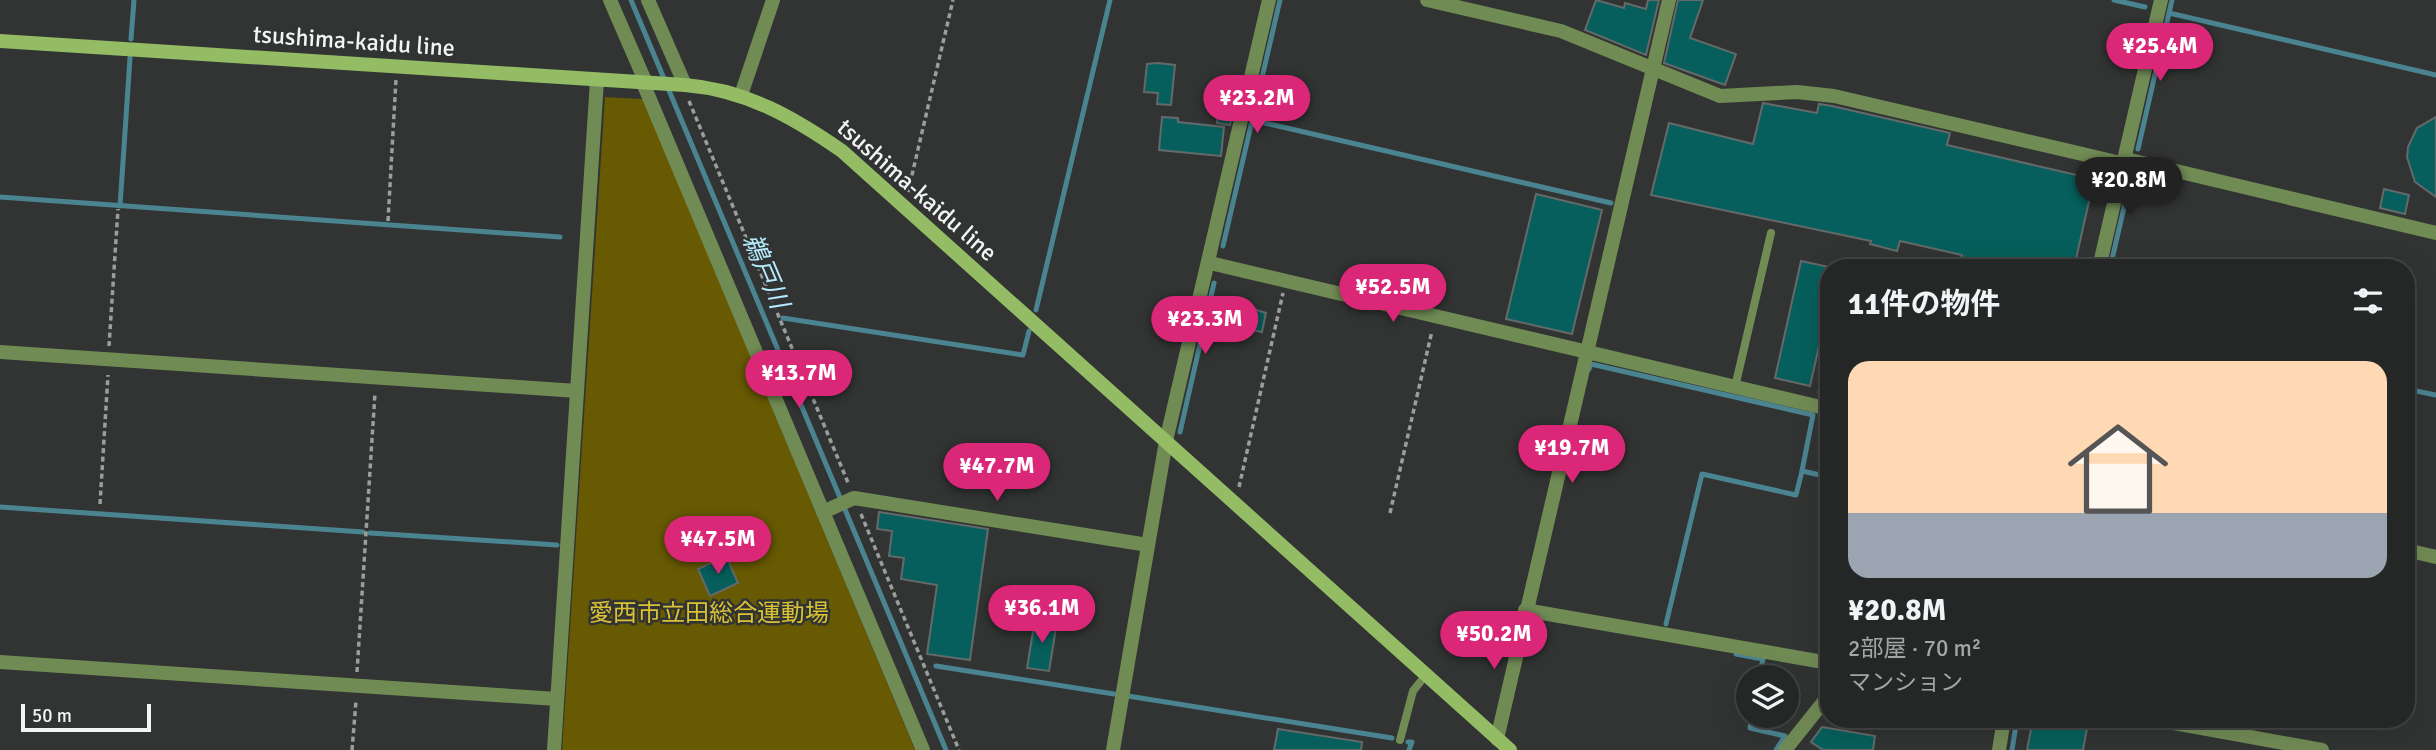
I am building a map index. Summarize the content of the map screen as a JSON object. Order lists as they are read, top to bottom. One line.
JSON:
{"streets":{"main road":["tsushima-kaidu line"]},"water":["鵜戸川"],"parks":["愛西市立田総合運動場"],"scale_bar":"50 m","page":{"price":["¥25.4M","¥23.2M","¥20.8M","¥52.5M","¥23.3M","¥13.7M","¥19.7M","¥47.7M","¥47.5M","¥36.1M","¥50.2M"],"heading":"11件の物件","list":[{"name":"¥20.8M","note":"2部屋 · 70 m² · マンション"}],"scale":"50 m"}}
